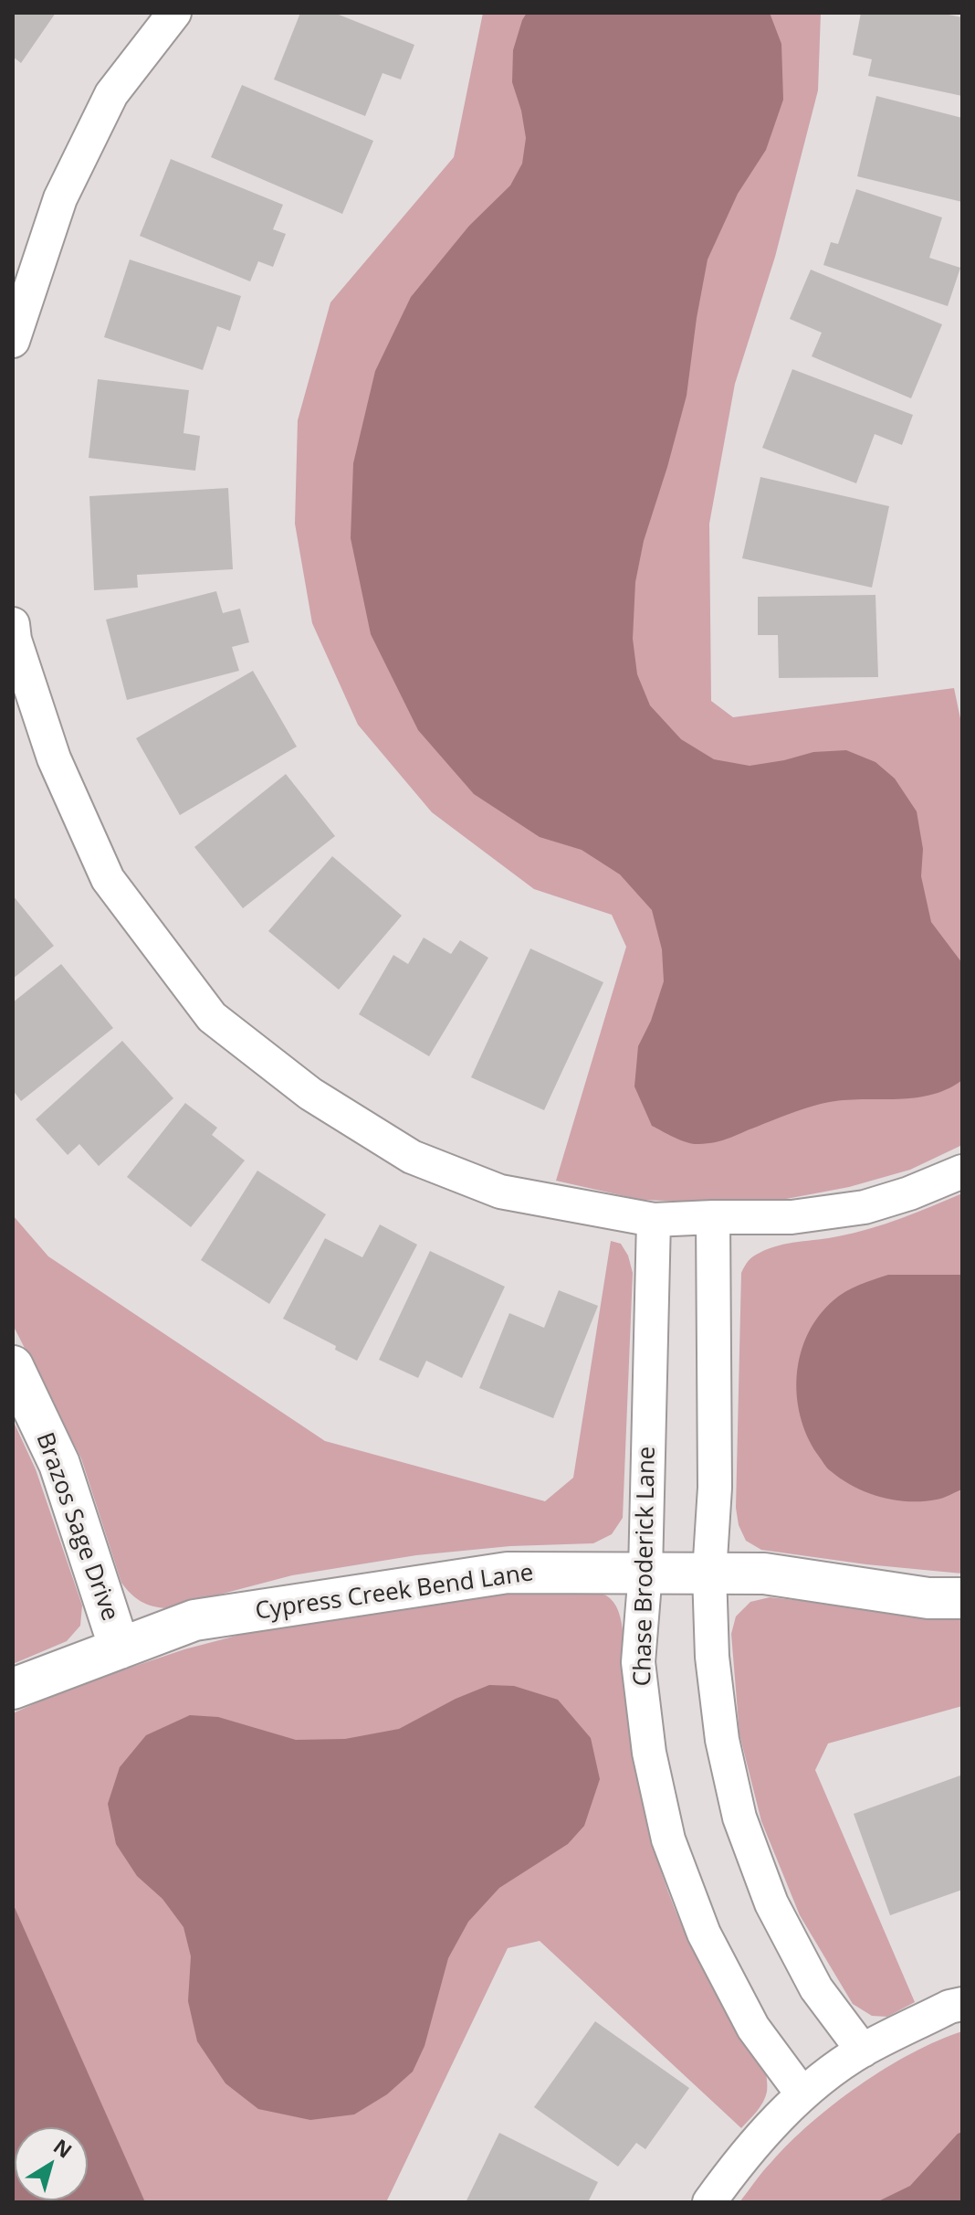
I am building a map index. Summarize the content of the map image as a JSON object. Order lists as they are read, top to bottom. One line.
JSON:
{"streets":{"street":["Brazos Sage Drive","Chase Broderick Lane","Cypress Creek Bend Lane"]},"crossings":[["Brazos Sage Drive","Cypress Creek Bend Lane"],["Chase Broderick Lane","Cypress Creek Bend Lane"]],"north":"top right"}
